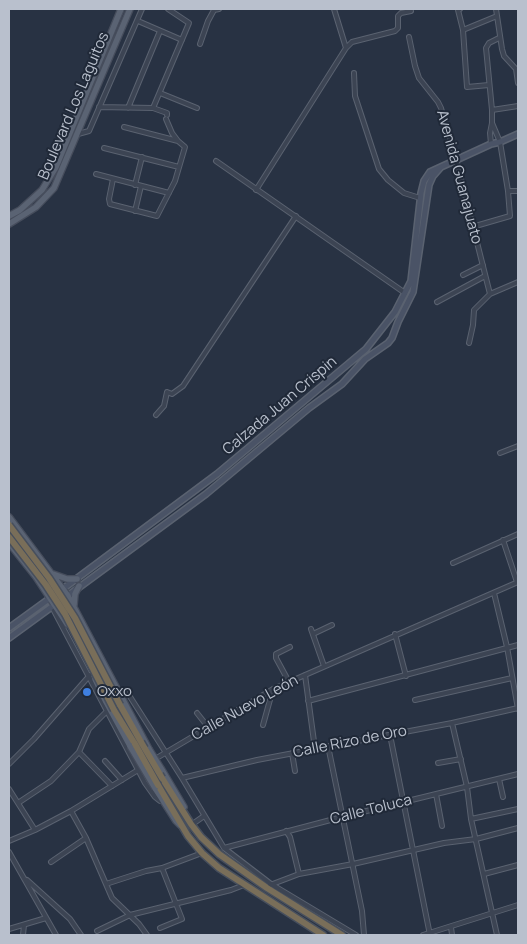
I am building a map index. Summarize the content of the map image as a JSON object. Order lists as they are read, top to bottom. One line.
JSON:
{"streets":{"main road":["Boulevard Los Laguitos","Calzada Juan Crispin"],"street":["Avenida Guanajuato","Calle Nuevo León","Calle Rizo de Oro","Calle Toluca"]},"crossings":[["Avenida Guanajuato","Calzada Juan Crispin"]],"places":["Oxxo"]}
